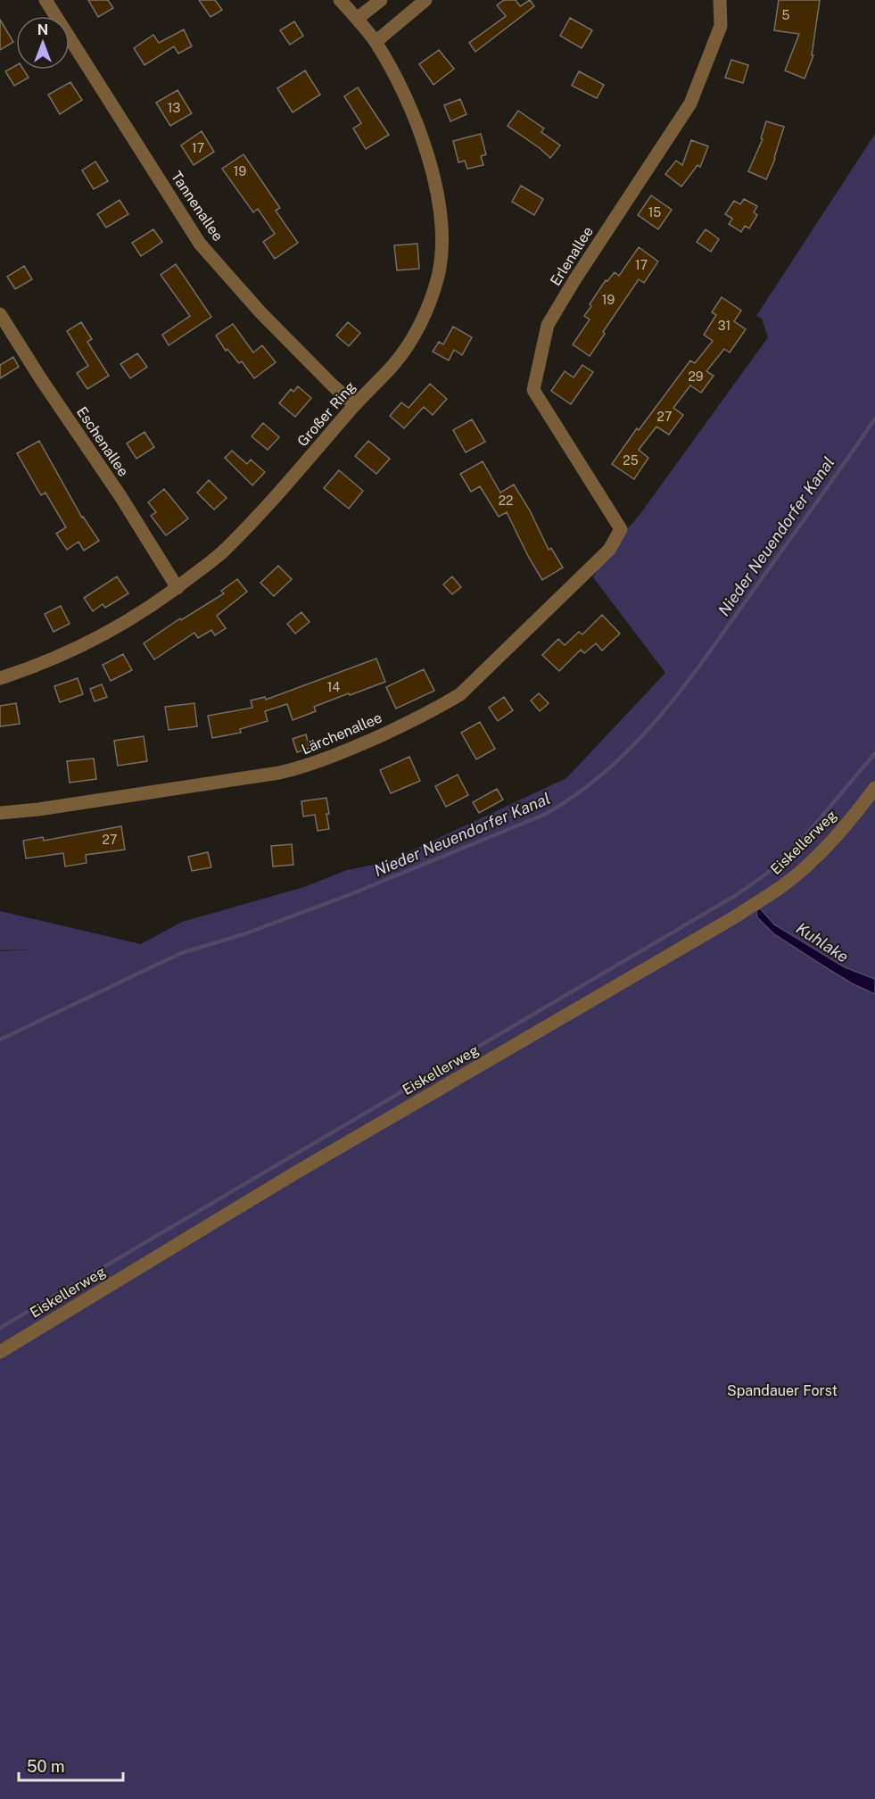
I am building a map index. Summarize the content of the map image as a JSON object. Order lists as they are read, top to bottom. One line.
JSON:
{"streets":{"street":["Tannenallee","Erlenallee","Großer Ring","Eschenallee","Lärchenallee","Eiskellerweg"]},"crossings":[["Tannenallee","Großer Ring"],["Erlenallee","Lärchenallee"],["Großer Ring","Eschenallee"]],"water":["Nieder Neuendorfer Kanal","Kuhlake"],"parks":["Spandauer Forst"],"house_numbers":["5","13","17","19","15","17","19","31","29","27","25","22","14","27"],"scale_bar":"50 m","north":"top"}
